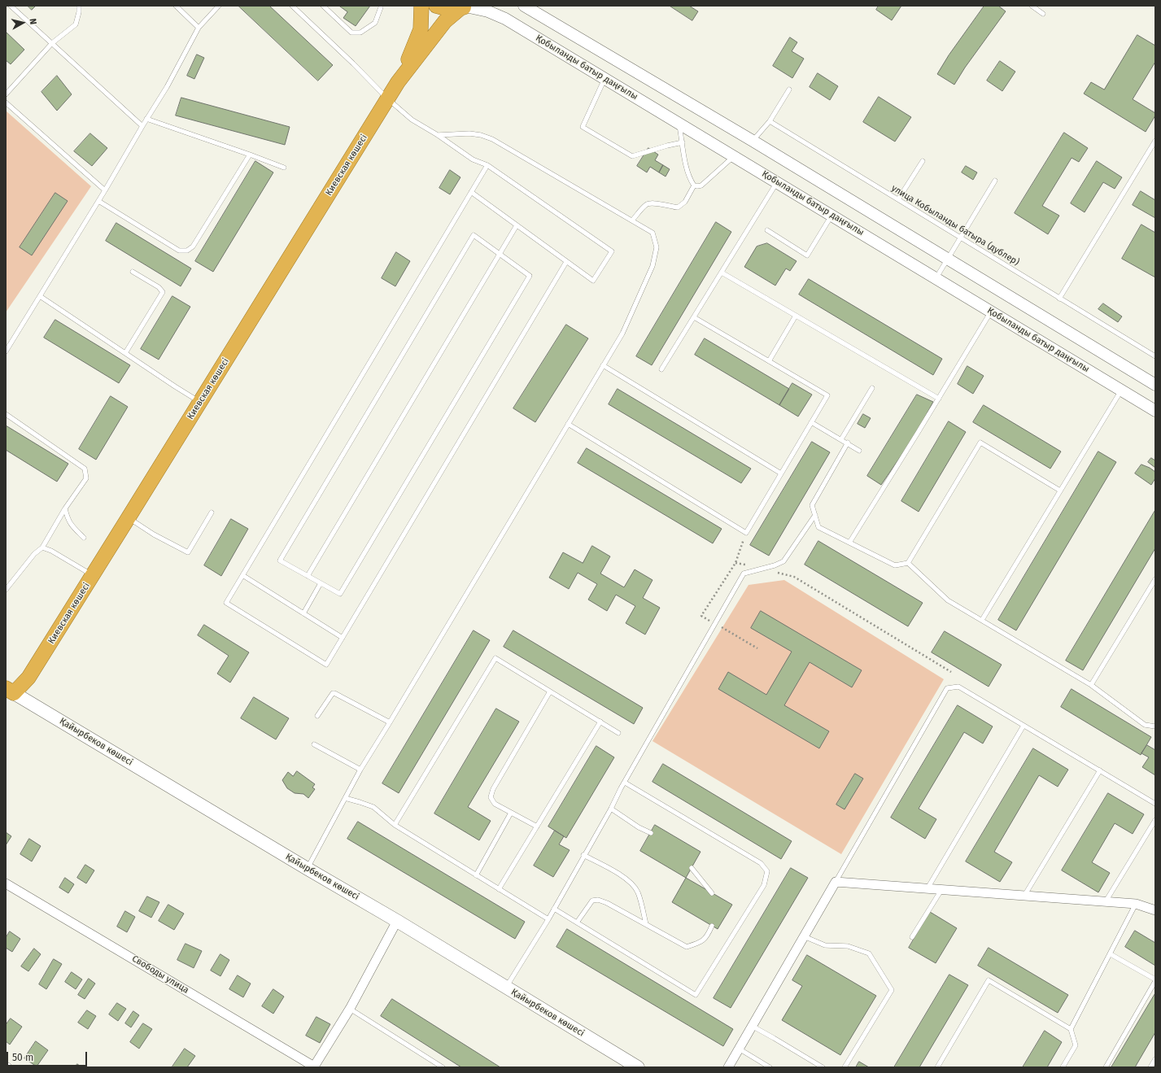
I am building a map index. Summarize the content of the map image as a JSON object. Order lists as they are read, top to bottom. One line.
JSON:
{"streets":{"highway":["Киевская көшесі"],"main road":["Қайырбеков көшесі"],"street":["Қобыланды батыр даңғылы","Свободы улица"],"lane":["улица Кобыланды батыра (дублер)"]},"crossings":[["Киевская көшесі","Қайырбеков көшесі"]],"scale_bar":"50 m","north":"right"}
